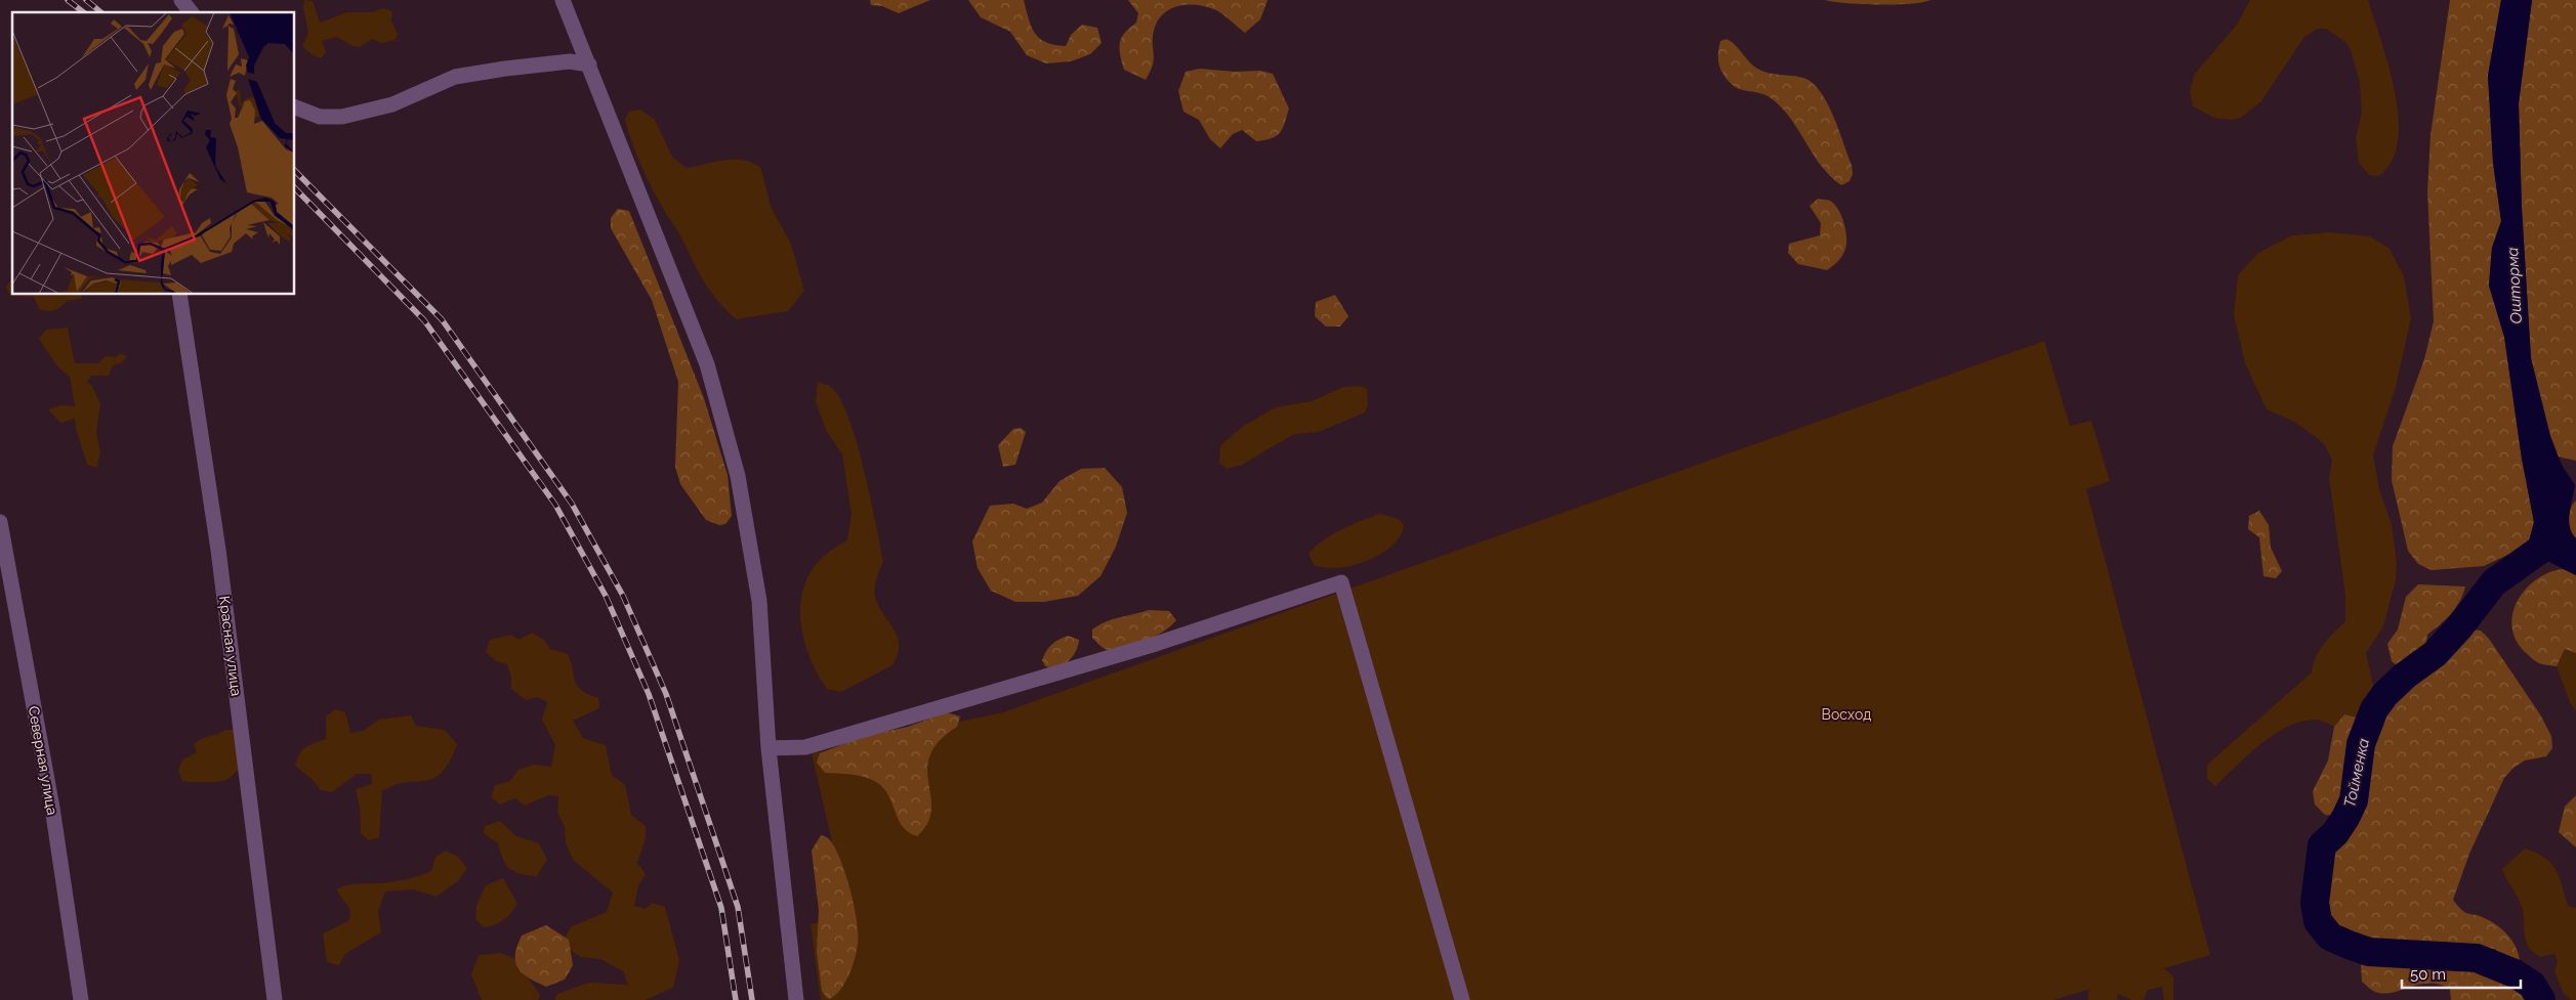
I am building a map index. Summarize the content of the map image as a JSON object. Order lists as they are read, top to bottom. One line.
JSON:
{"streets":{"street":["Красная улица","Северная улица"]},"water":["Ошторма","Тойменка"],"parks":["Восход"],"scale_bar":"50 m"}
